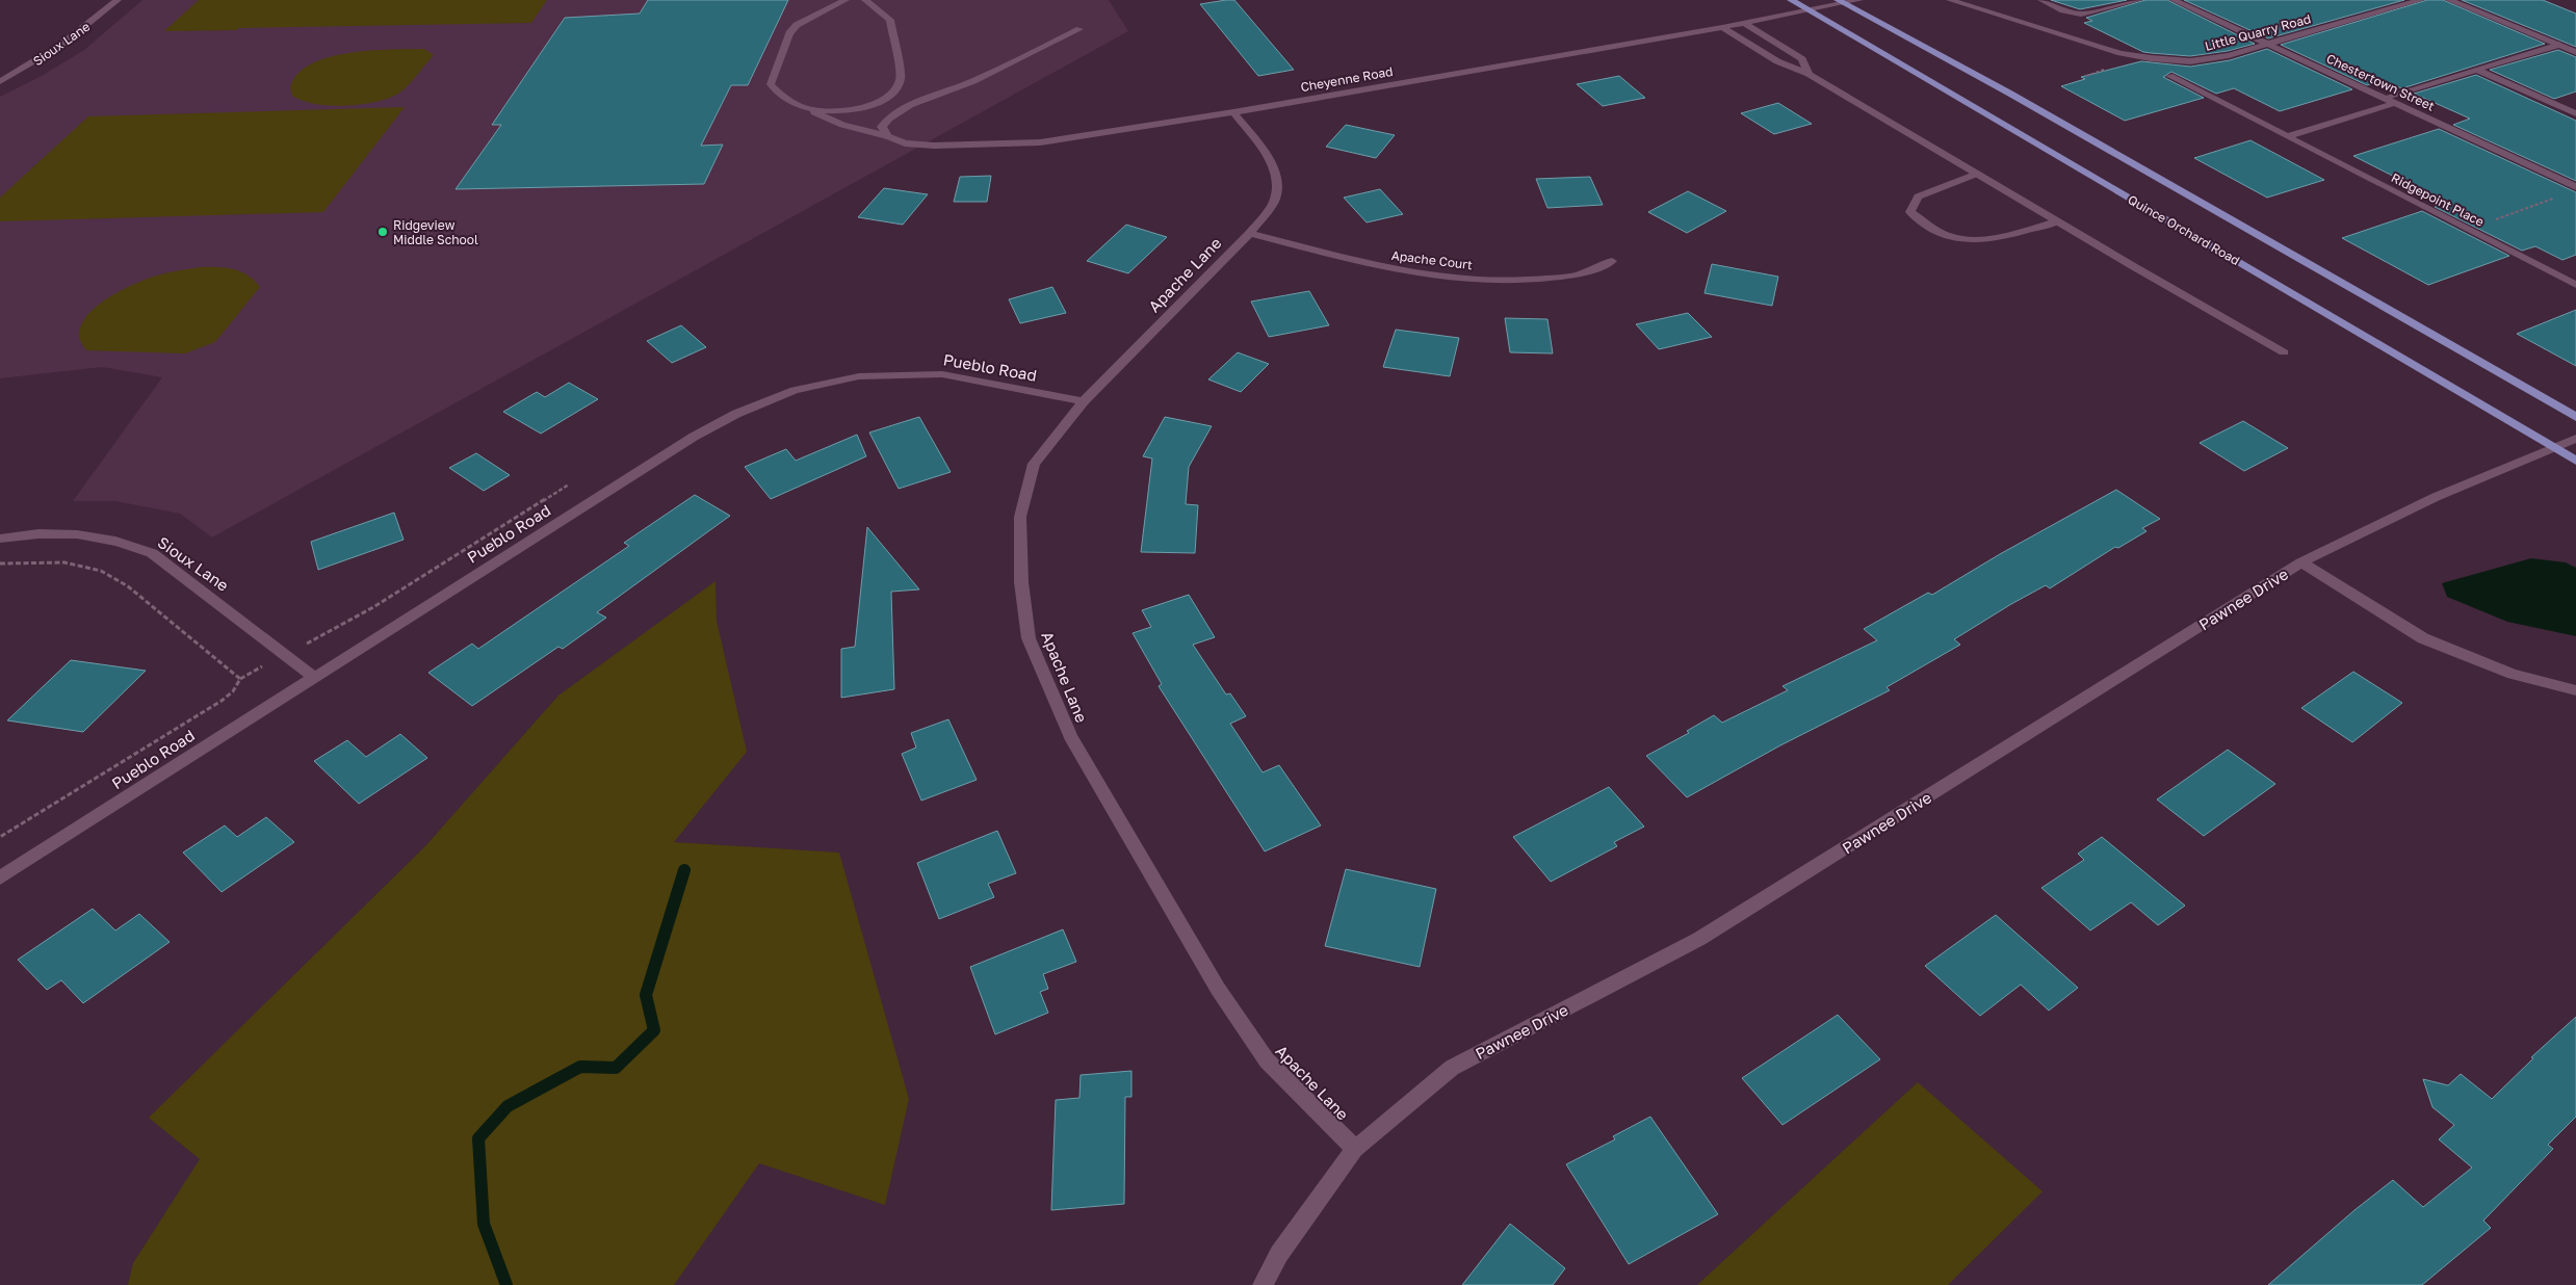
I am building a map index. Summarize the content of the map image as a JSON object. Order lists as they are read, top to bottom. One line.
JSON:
{"streets":{"main road":["Quince Orchard Road"],"street":["Little Quarry Road","Sioux Lane","Cheyenne Road","Chestertown Street","Ridgepoint Place","Apache Court","Apache Lane","Pueblo Road","Pawnee Drive"]},"crossings":[["Little Quarry Road","Chestertown Street"],["Sioux Lane","Pueblo Road"],["Cheyenne Road","Quince Orchard Road"],["Cheyenne Road","Apache Lane"],["Quince Orchard Road","Pawnee Drive"],["Apache Court","Apache Lane"],["Apache Lane","Pueblo Road"],["Apache Lane","Pawnee Drive"]],"places":["Ridgeview Middle School"]}
